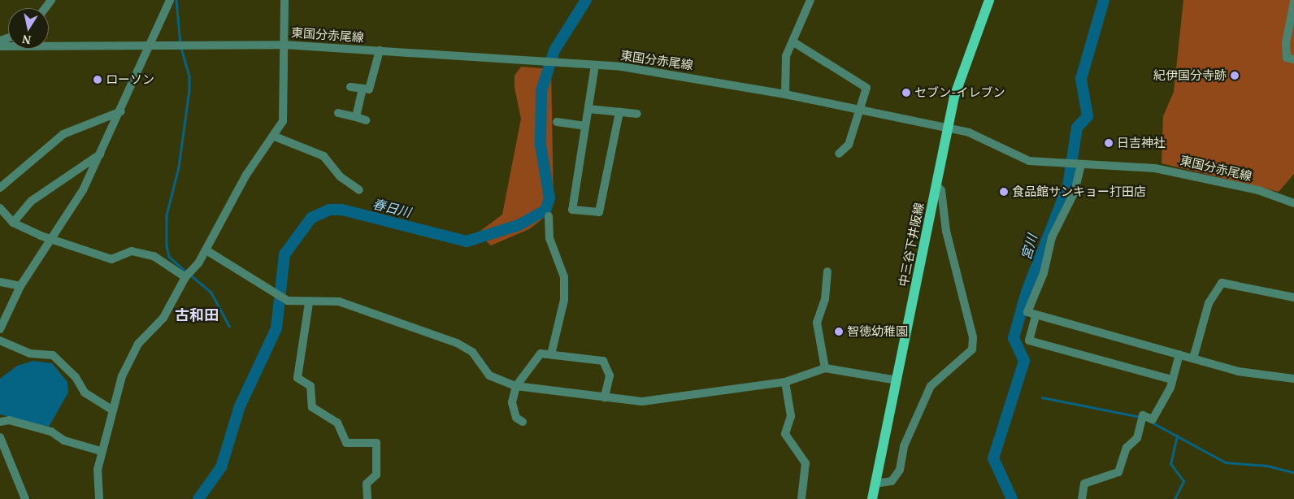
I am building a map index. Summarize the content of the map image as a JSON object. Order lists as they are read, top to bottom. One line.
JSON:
{"streets":{"main road":["中三谷下井阪線"],"street":["東国分赤尾線"]},"crossings":[["東国分赤尾線","中三谷下井阪線"]],"districts":["古和田"],"water":["春日川","宮川"],"places":["紀伊国分寺跡","ローソン","セブン-イレブン","日吉神社","食品館サンキョー打田店","智徳幼稚園"],"north":"bottom"}
